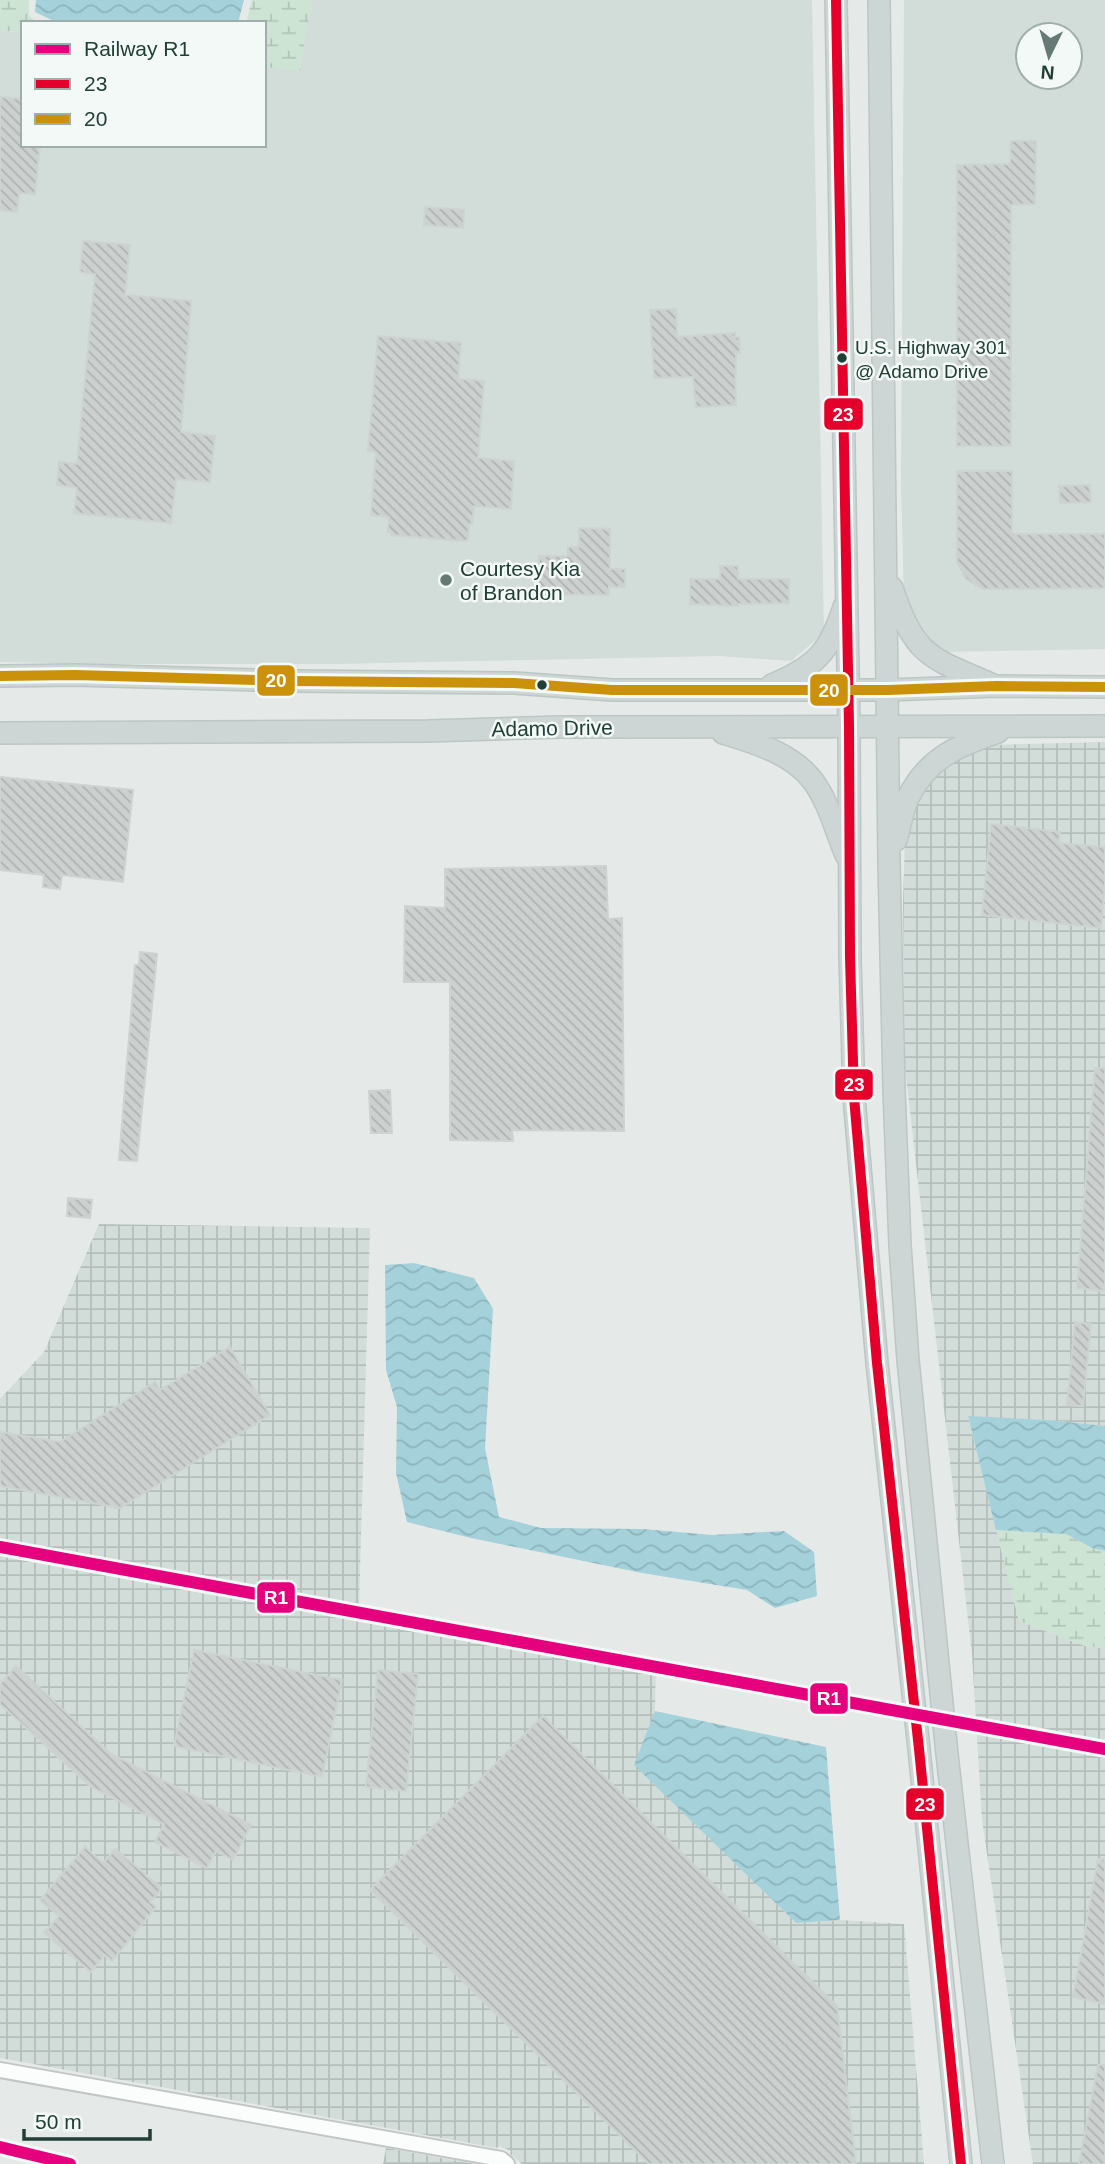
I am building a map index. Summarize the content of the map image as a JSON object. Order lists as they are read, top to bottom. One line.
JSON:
{"streets":{"main road":["Adamo Drive"]},"places":["U.S. Highway 301 @ Adamo Drive","Courtesy Kia of Brandon"],"lines":["transit line 23","transit line 20","rail line R1"],"legend":["Railway R1","23","20"],"scale_bar":"50 m","north":"bottom"}
